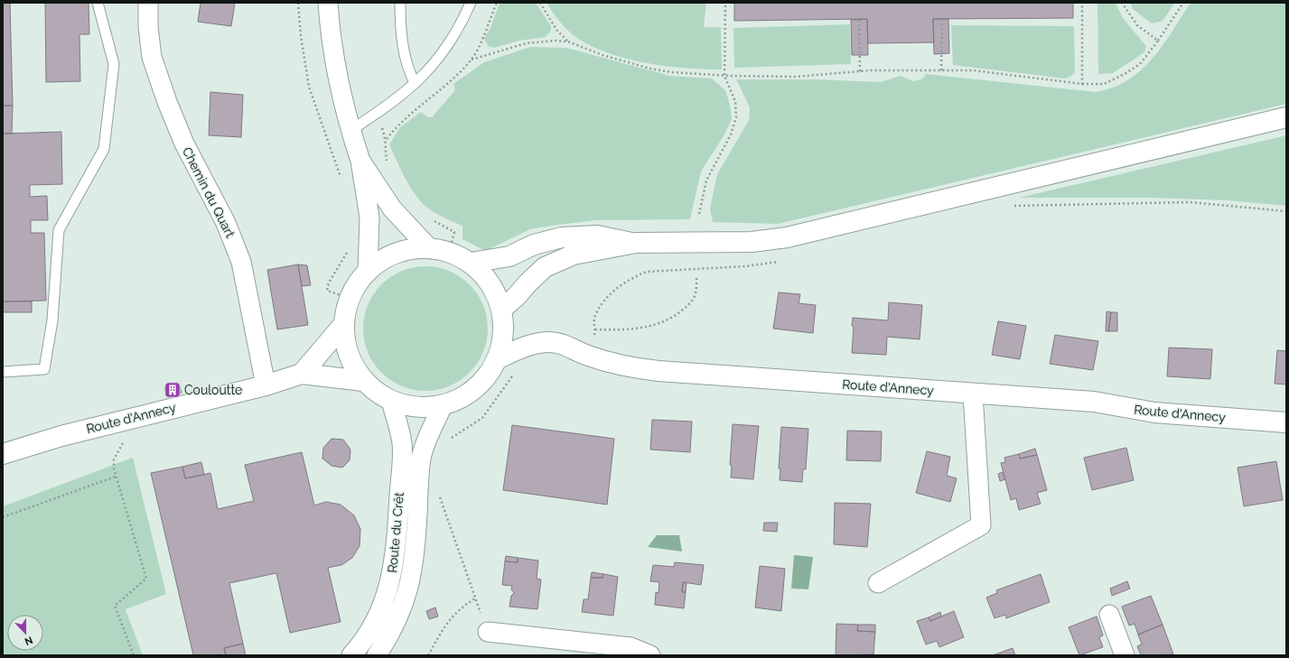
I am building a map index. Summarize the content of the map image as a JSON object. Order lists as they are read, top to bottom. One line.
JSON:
{"streets":{"main road":["Route d'Annecy"],"street":["Chemin du Quart","Route du Crêt"]},"crossings":[["Chemin du Quart","Route d'Annecy"]],"places":{"building":["Couloutte"]},"north":"bottom"}
